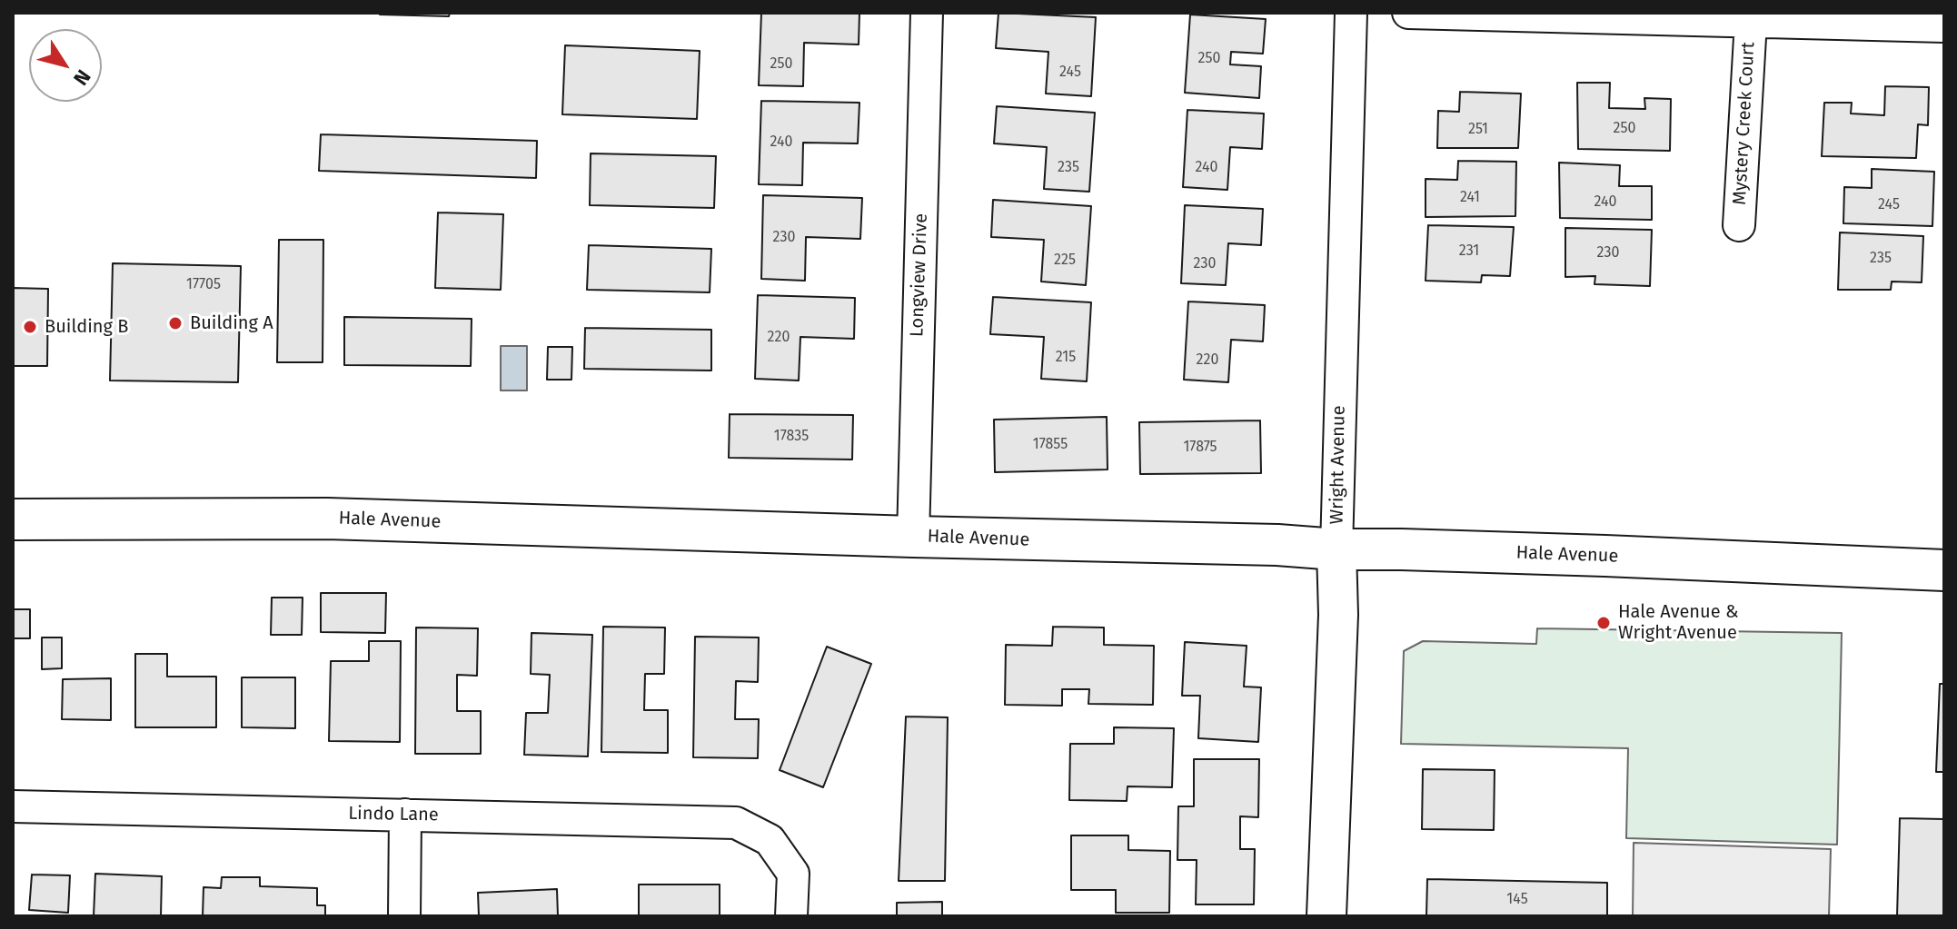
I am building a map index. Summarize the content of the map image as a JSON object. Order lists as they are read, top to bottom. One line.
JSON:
{"streets":{"main road":["Hale Avenue"],"street":["Mystery Creek Court","Longview Drive","Wright Avenue","Lindo Lane"]},"crossings":[["Longview Drive","Hale Avenue"],["Wright Avenue","Hale Avenue"]],"places":["Building A","Building B","Hale Avenue & Wright Avenue"],"house_numbers":["250","250","245","250","251","240","235","240","241","240","245","230","231","230","235","225","230","17705","220","215","220","17835","17855","17875","145"],"north":"bottom right"}
